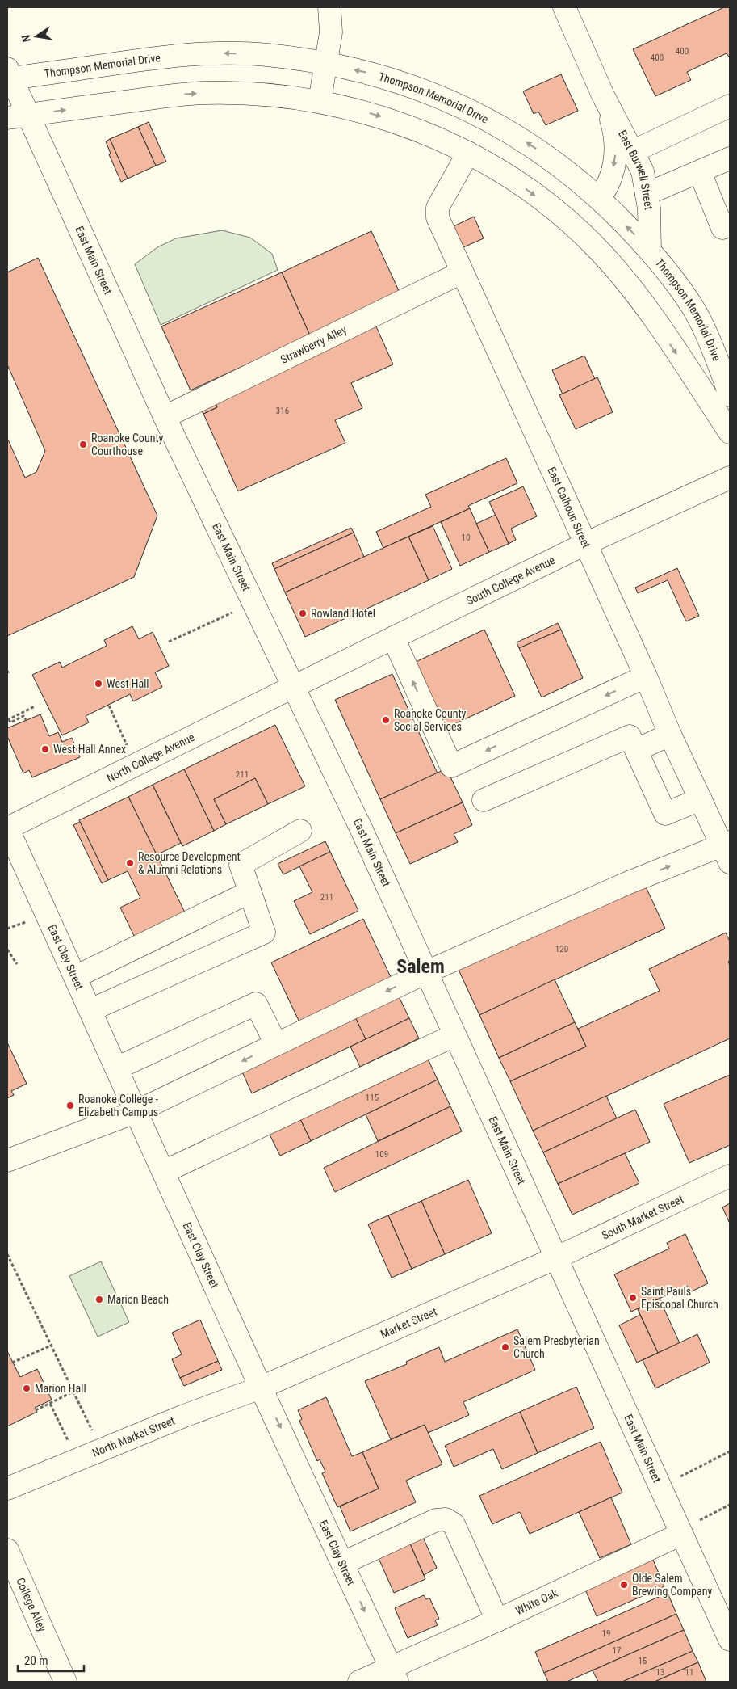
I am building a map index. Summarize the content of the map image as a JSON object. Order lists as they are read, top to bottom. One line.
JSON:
{"streets":{"street":["Thompson Memorial Drive","East Burwell Street","East Main Street","Strawberry Alley","East Calhoun Street","South College Avenue","North College Avenue","East Clay Street","South Market Street","Market Street","North Market Street","White Oak","College Alley"]},"crossings":[["Thompson Memorial Drive","East Burwell Street"],["Thompson Memorial Drive","East Main Street"],["East Main Street","Strawberry Alley"],["East Main Street","South College Avenue"],["East Main Street","North College Avenue"],["East Main Street","South Market Street"],["East Main Street","Market Street"],["East Main Street","White Oak"],["Strawberry Alley","East Calhoun Street"],["East Calhoun Street","South College Avenue"],["South College Avenue","North College Avenue"],["North College Avenue","East Clay Street"],["East Clay Street","Market Street"],["East Clay Street","North Market Street"],["East Clay Street","White Oak"],["South Market Street","Market Street"],["Market Street","North Market Street"]],"districts":["Salem"],"places":["Roanoke County Courthouse","Rowland Hotel","West Hall","Roanoke County Social Services","West Hall Annex","Resource Development & Alumni Relations","Roanoke College - Elizabeth Campus","Saint Pauls Episcopal Church","Marion Beach","Salem Presbyterian Church","Marion Hall","Olde Salem Brewing Company"],"house_numbers":["400","400","316","10","211","211","120","115","109","19","17","15","13","11"],"scale_bar":"20 m","north":"left"}
